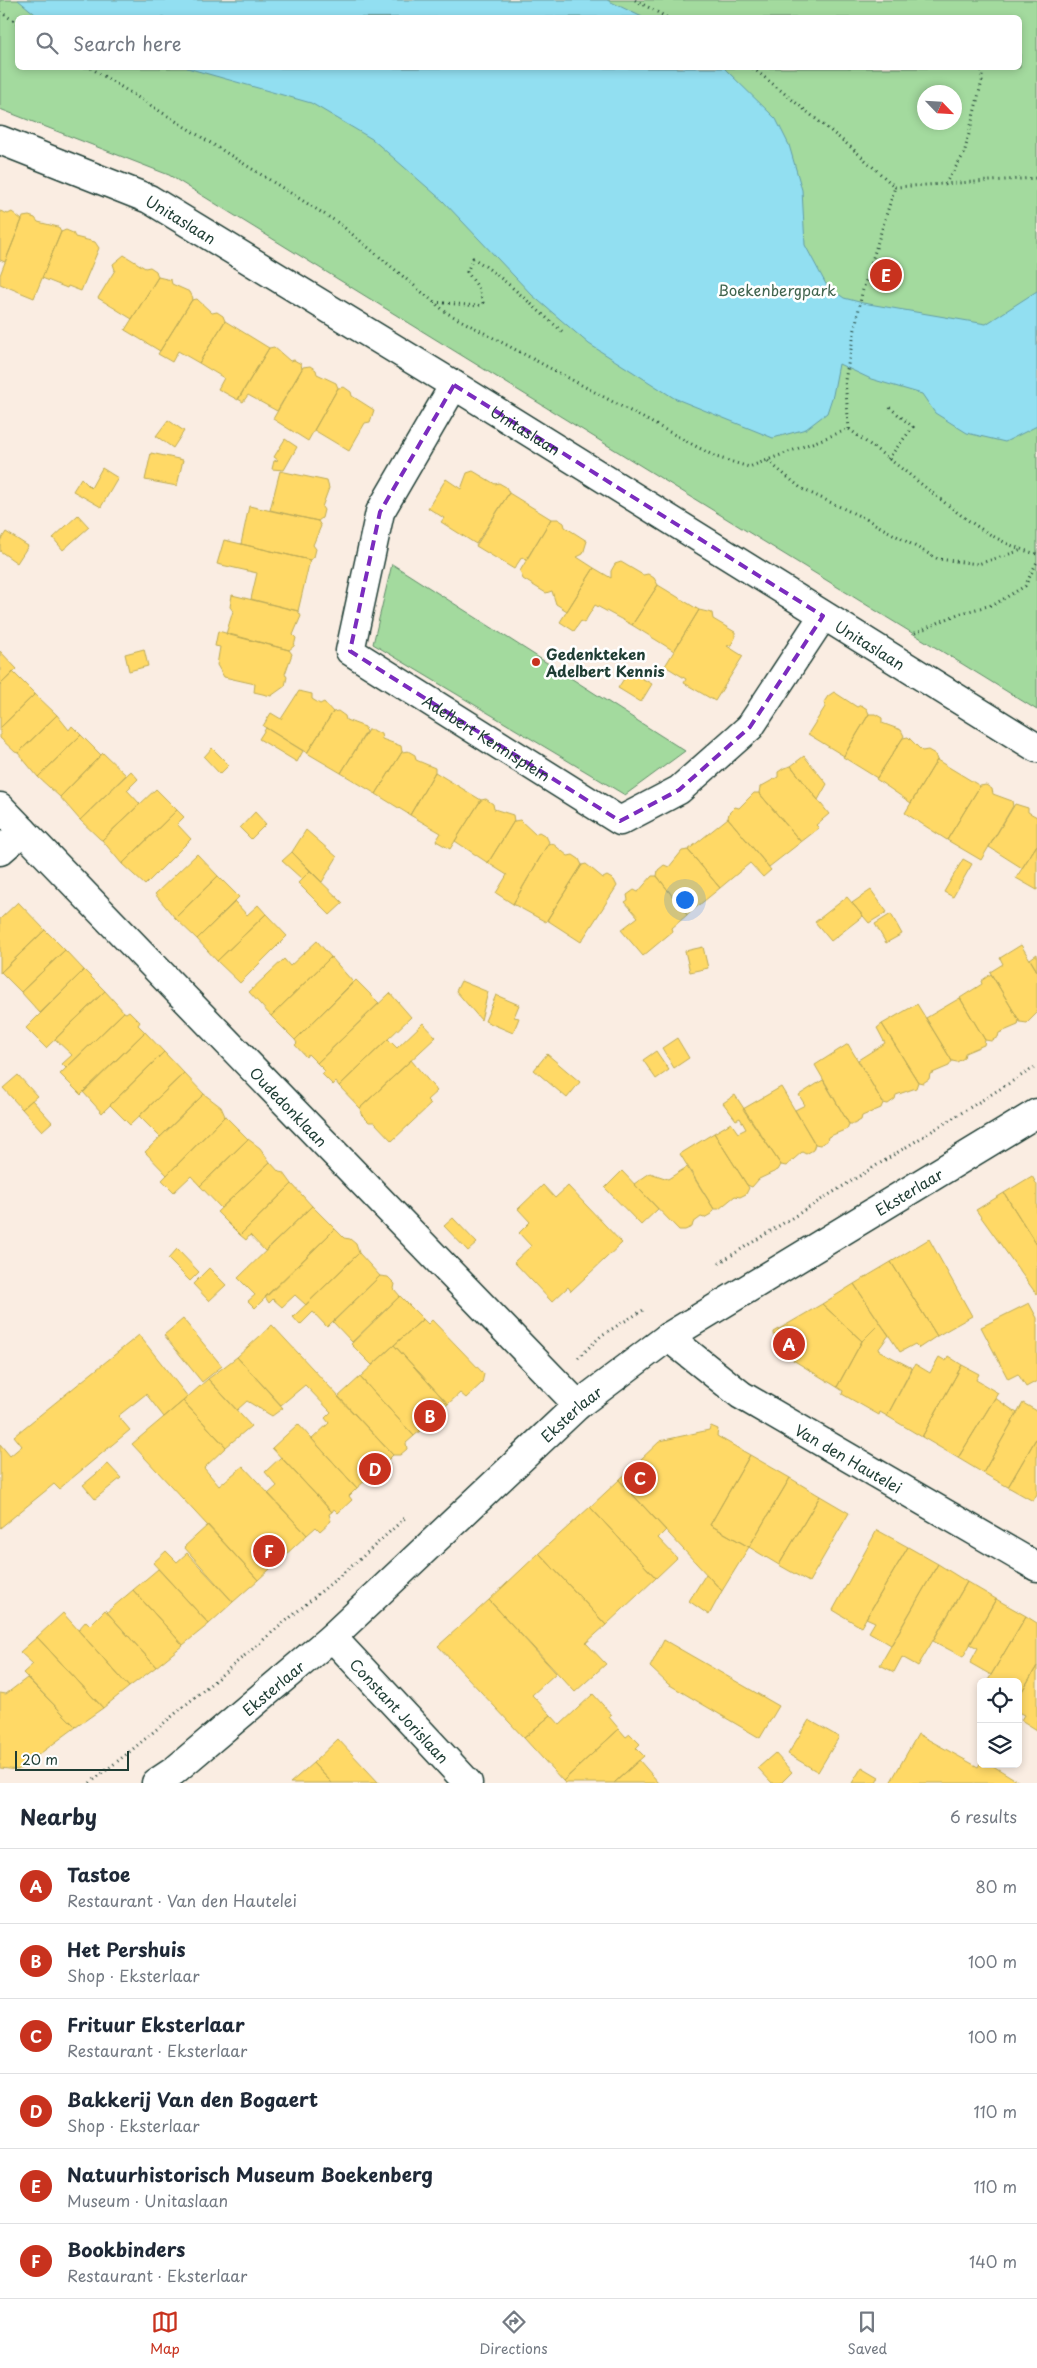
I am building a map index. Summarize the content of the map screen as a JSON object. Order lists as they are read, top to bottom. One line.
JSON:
{"streets":{"street":["Unitaslaan","Adelbert Kennisplein","Oudedonklaan","Eksterlaar","Van den Hautelei","Constant Jorislaan"]},"crossings":[["Unitaslaan","Adelbert Kennisplein"],["Oudedonklaan","Eksterlaar"],["Eksterlaar","Van den Hautelei"],["Eksterlaar","Constant Jorislaan"]],"parks":["Boekenbergpark"],"places":["Gedenkteken Adelbert Kennis"],"scale_bar":"20 m","north":"bottom right","page":{"search":"Search here","pins":["E","A","B","D","C","F"],"scale":"20 m","heading":["Nearby","6 results"],"list":[{"mark":"A","name":"Tastoe","note":"Restaurant · Van den Hautelei","value":"80 m"},{"mark":"B","name":"Het Pershuis","note":"Shop · Eksterlaar","value":"100 m"},{"mark":"C","name":"Frituur Eksterlaar","note":"Restaurant · Eksterlaar","value":"100 m"},{"mark":"D","name":"Bakkerij Van den Bogaert","note":"Shop · Eksterlaar","value":"110 m"},{"mark":"E","name":"Natuurhistorisch Museum Boekenberg","note":"Museum · Unitaslaan","value":"110 m"},{"mark":"F","name":"Bookbinders","note":"Restaurant · Eksterlaar","value":"140 m"}],"nav":["Map","Directions","Saved"]}}
